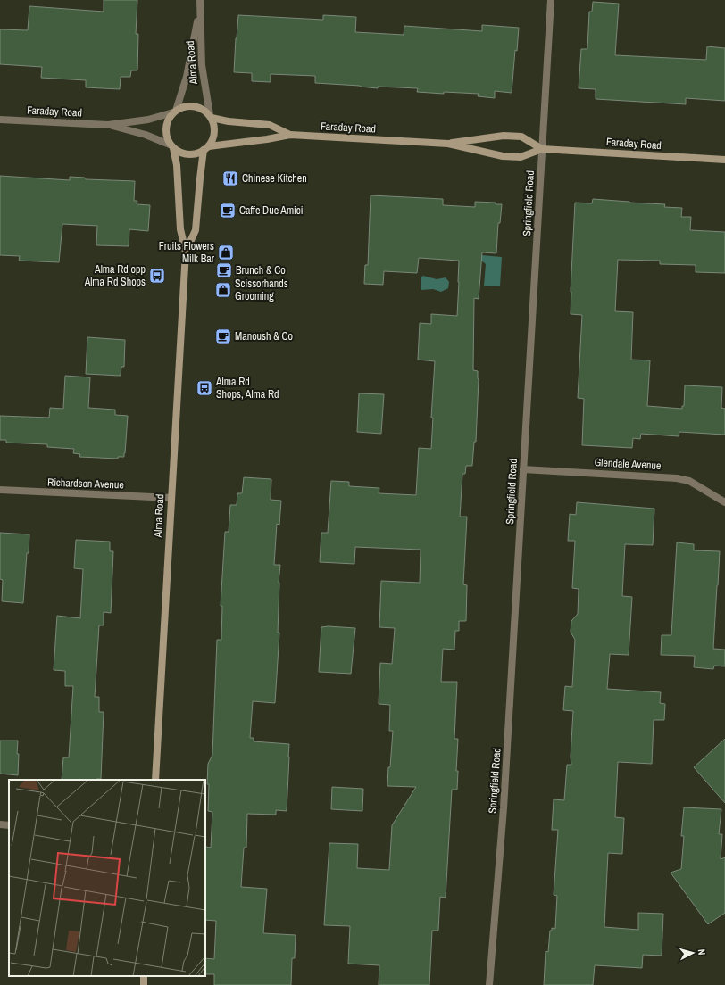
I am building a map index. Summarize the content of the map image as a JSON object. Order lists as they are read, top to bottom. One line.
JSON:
{"streets":{"main road":["Alma Road","Faraday Road"],"street":["Springfield Road","Glendale Avenue","Richardson Avenue"]},"crossings":[["Alma Road","Faraday Road"],["Alma Road","Richardson Avenue"],["Faraday Road","Springfield Road"],["Springfield Road","Glendale Avenue"]],"places":{"restaurant":["Chinese Kitchen"],"cafe":["Caffe Due Amici","Brunch & Co","Manoush & Co"],"shop":["Fruits Flowers Milk Bar","Scissorhands Grooming"],"bus stop":["Alma Rd opp Alma Rd Shops","Alma Rd Shops, Alma Rd"]},"north":"right"}
